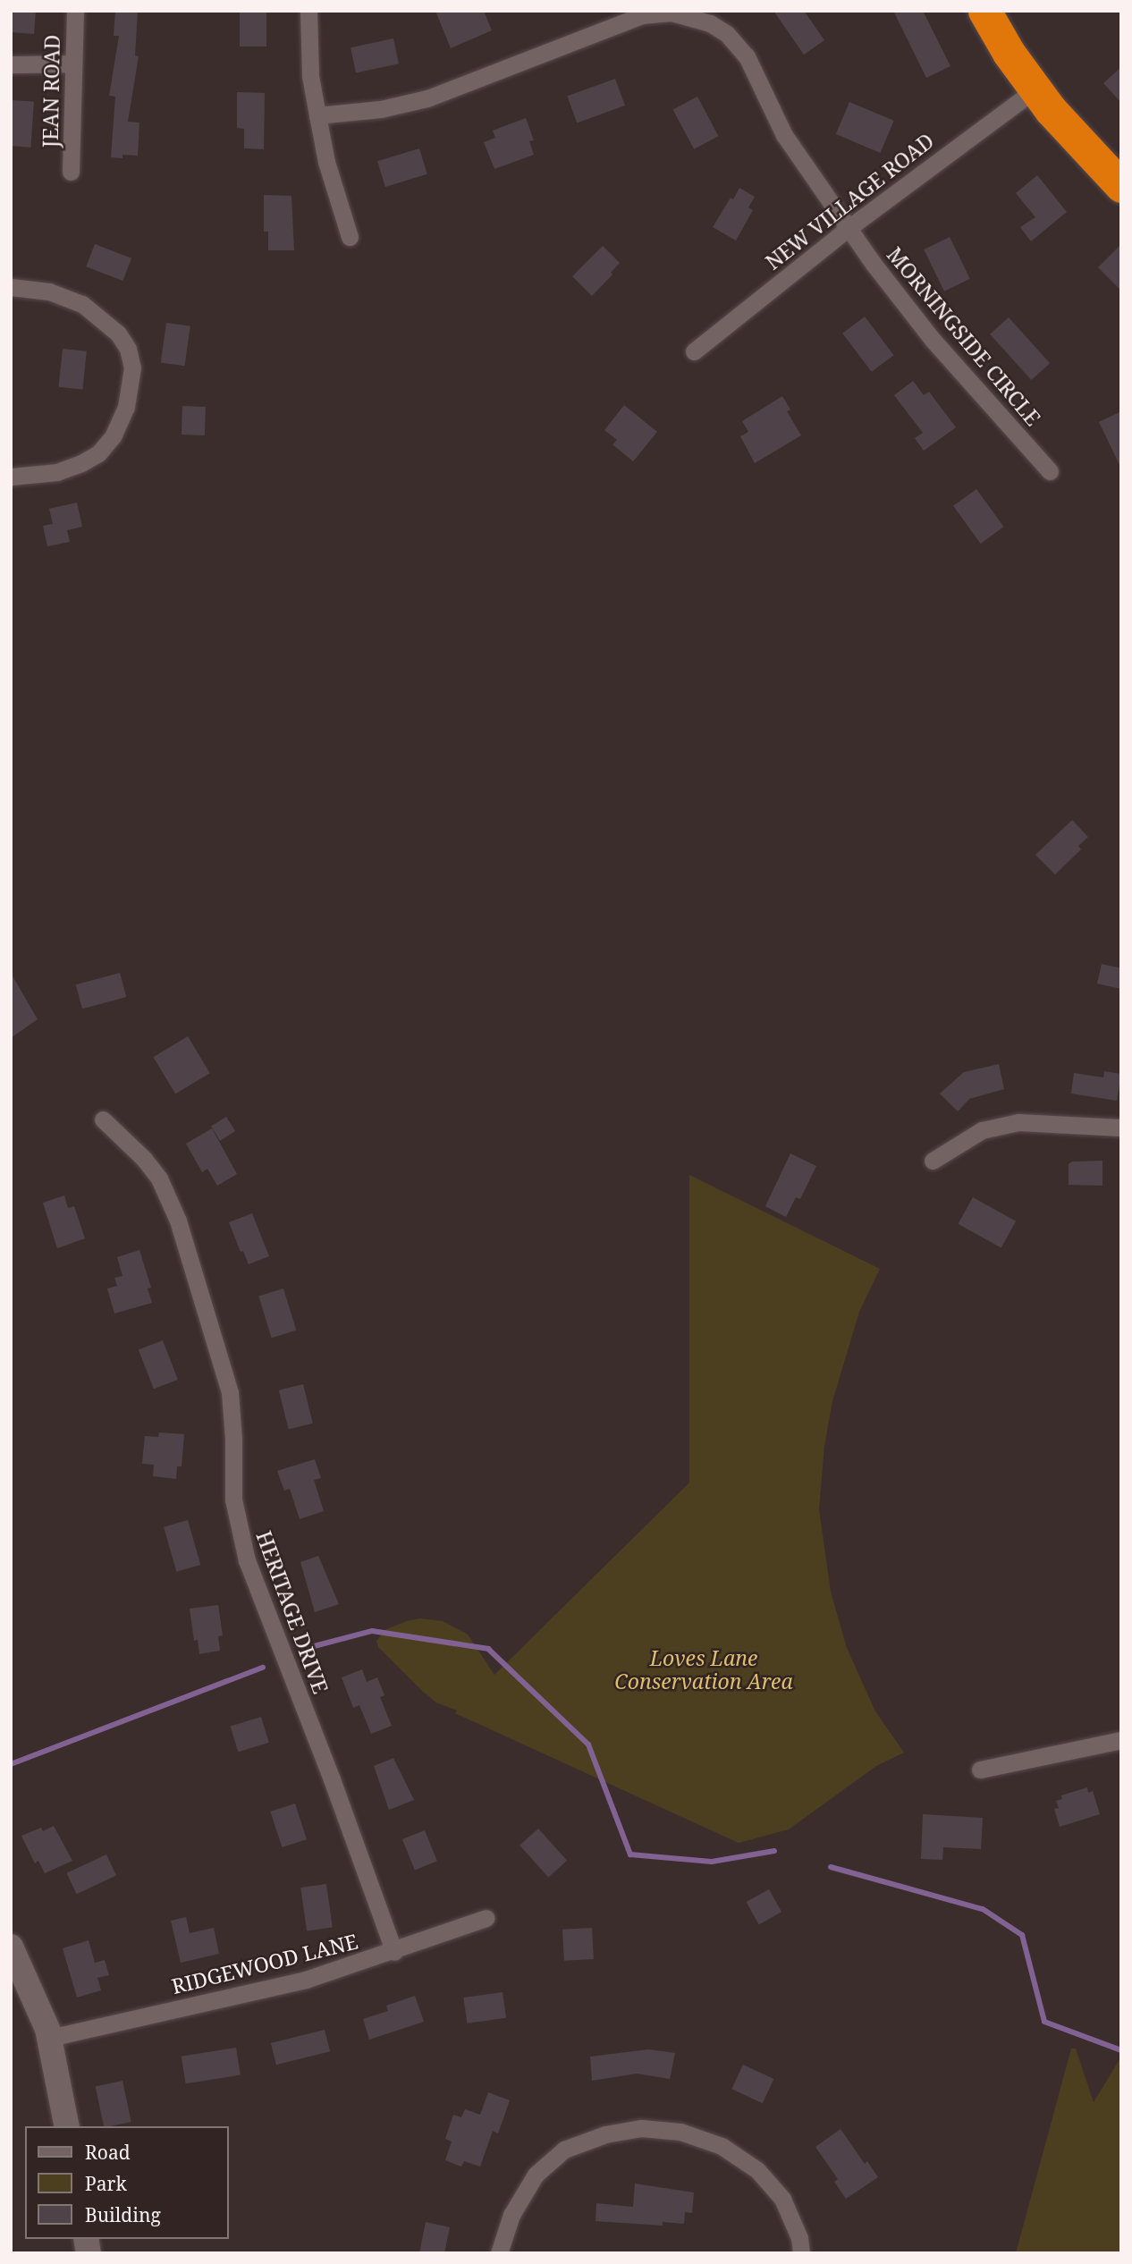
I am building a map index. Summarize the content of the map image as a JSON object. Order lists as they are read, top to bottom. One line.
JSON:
{"streets":{"street":["JEAN ROAD","NEW VILLAGE ROAD","MORNINGSIDE CIRCLE","HERITAGE DRIVE","RIDGEWOOD LANE"]},"crossings":[["NEW VILLAGE ROAD","MORNINGSIDE CIRCLE"],["HERITAGE DRIVE","RIDGEWOOD LANE"]],"parks":["Loves Lane Conservation Area"],"legend":["Road","Park","Building"]}
